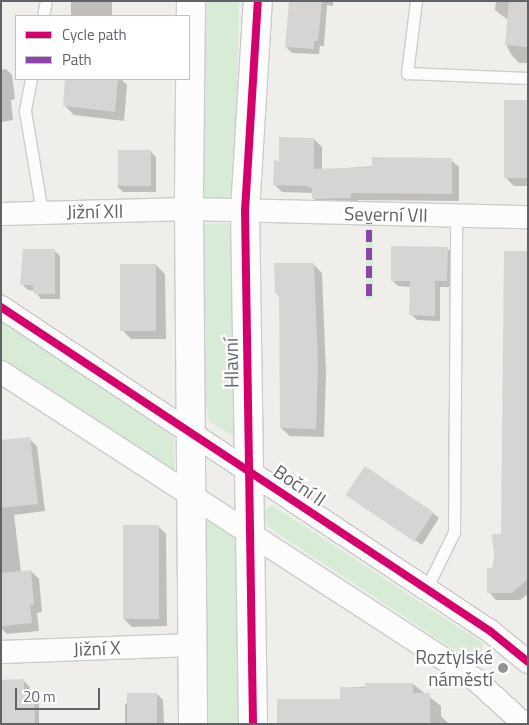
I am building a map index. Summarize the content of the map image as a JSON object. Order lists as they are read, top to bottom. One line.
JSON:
{"streets":{"street":["Jižní XII","Severní VII","Hlavní","Boční II","Jižní X"]},"crossings":[["Jižní XII","Severní VII"],["Jižní XII","Hlavní"],["Severní VII","Hlavní"],["Hlavní","Boční II"]],"places":["Roztylské náměstí"],"legend":["Cycle path","Path"],"scale_bar":"20 m"}
